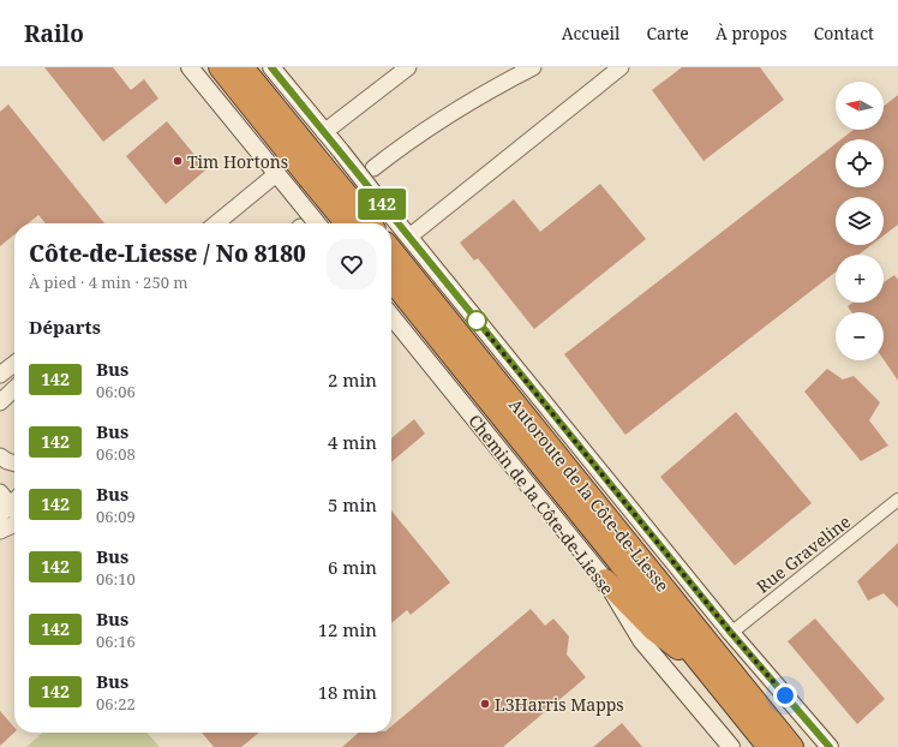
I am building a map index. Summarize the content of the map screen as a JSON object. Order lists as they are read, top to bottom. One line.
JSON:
{"streets":{"highway":["Autoroute de la Côte-de-Liesse"],"main road":["Chemin de la Côte-de-Liesse"],"street":["Rue Graveline"]},"places":["Tim Hortons","L3Harris Mapps"],"lines":["bus line 142"],"north":"left","page":{"header":"Railo","nav":["Accueil","Carte","À propos","Contact"],"on_map":"142","map_buttons":["+","−"],"heading":[["Côte-de-Liesse / No 8180","À pied · 4 min · 250 m"],"Départs"],"list":[{"mark":"142","name":"Bus","note":"06:06","value":"2 min"},{"mark":"142","name":"Bus","note":"06:08","value":"4 min"},{"mark":"142","name":"Bus","note":"06:09","value":"5 min"},{"mark":"142","name":"Bus","note":"06:10","value":"6 min"},{"mark":"142","name":"Bus","note":"06:16","value":"12 min"},{"mark":"142","name":"Bus","note":"06:22","value":"18 min"}]}}
